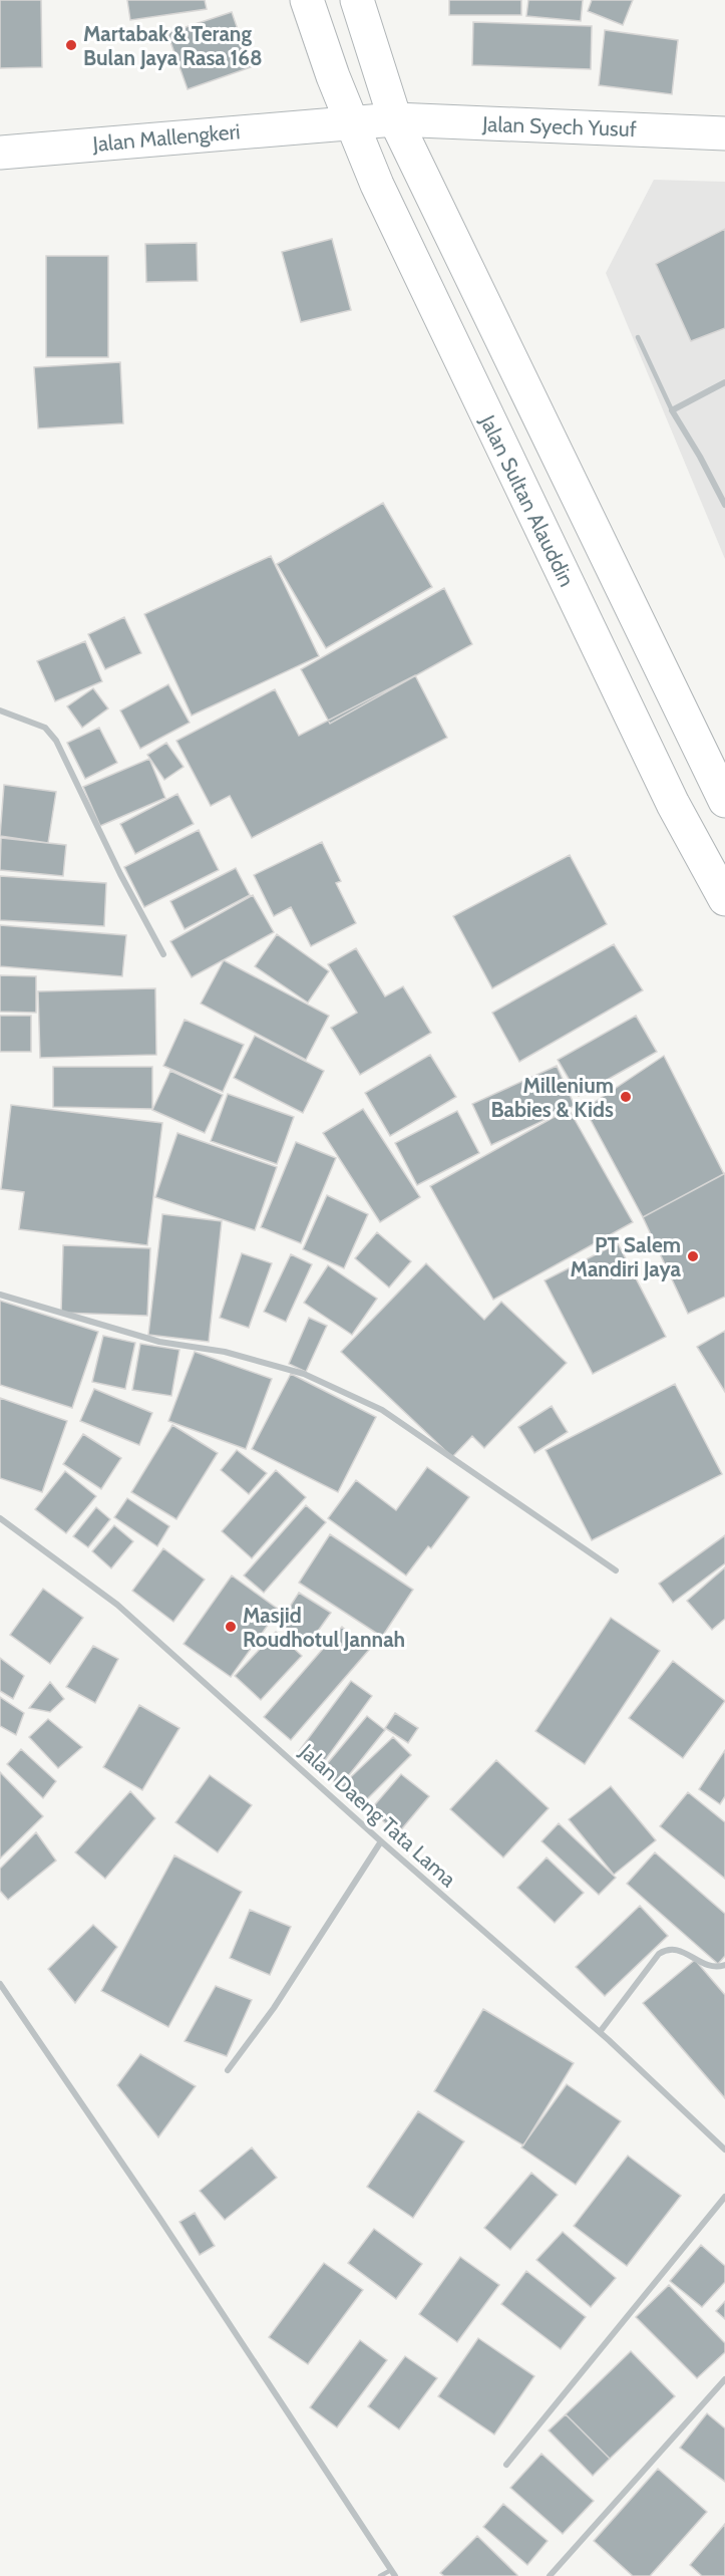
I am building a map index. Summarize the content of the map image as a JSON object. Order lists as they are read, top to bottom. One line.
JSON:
{"streets":{"main road":["Jalan Syech Yusuf","Jalan Mallengkeri","Jalan Sultan Alauddin"],"street":["Jalan Daeng Tata Lama"]},"crossings":[["Jalan Mallengkeri","Jalan Sultan Alauddin"]],"places":["Martabak & Terang Bulan Jaya Rasa 168","Millenium Babies & Kids","PT Salem Mandiri Jaya","Masjid Roudhotul Jannah"]}
